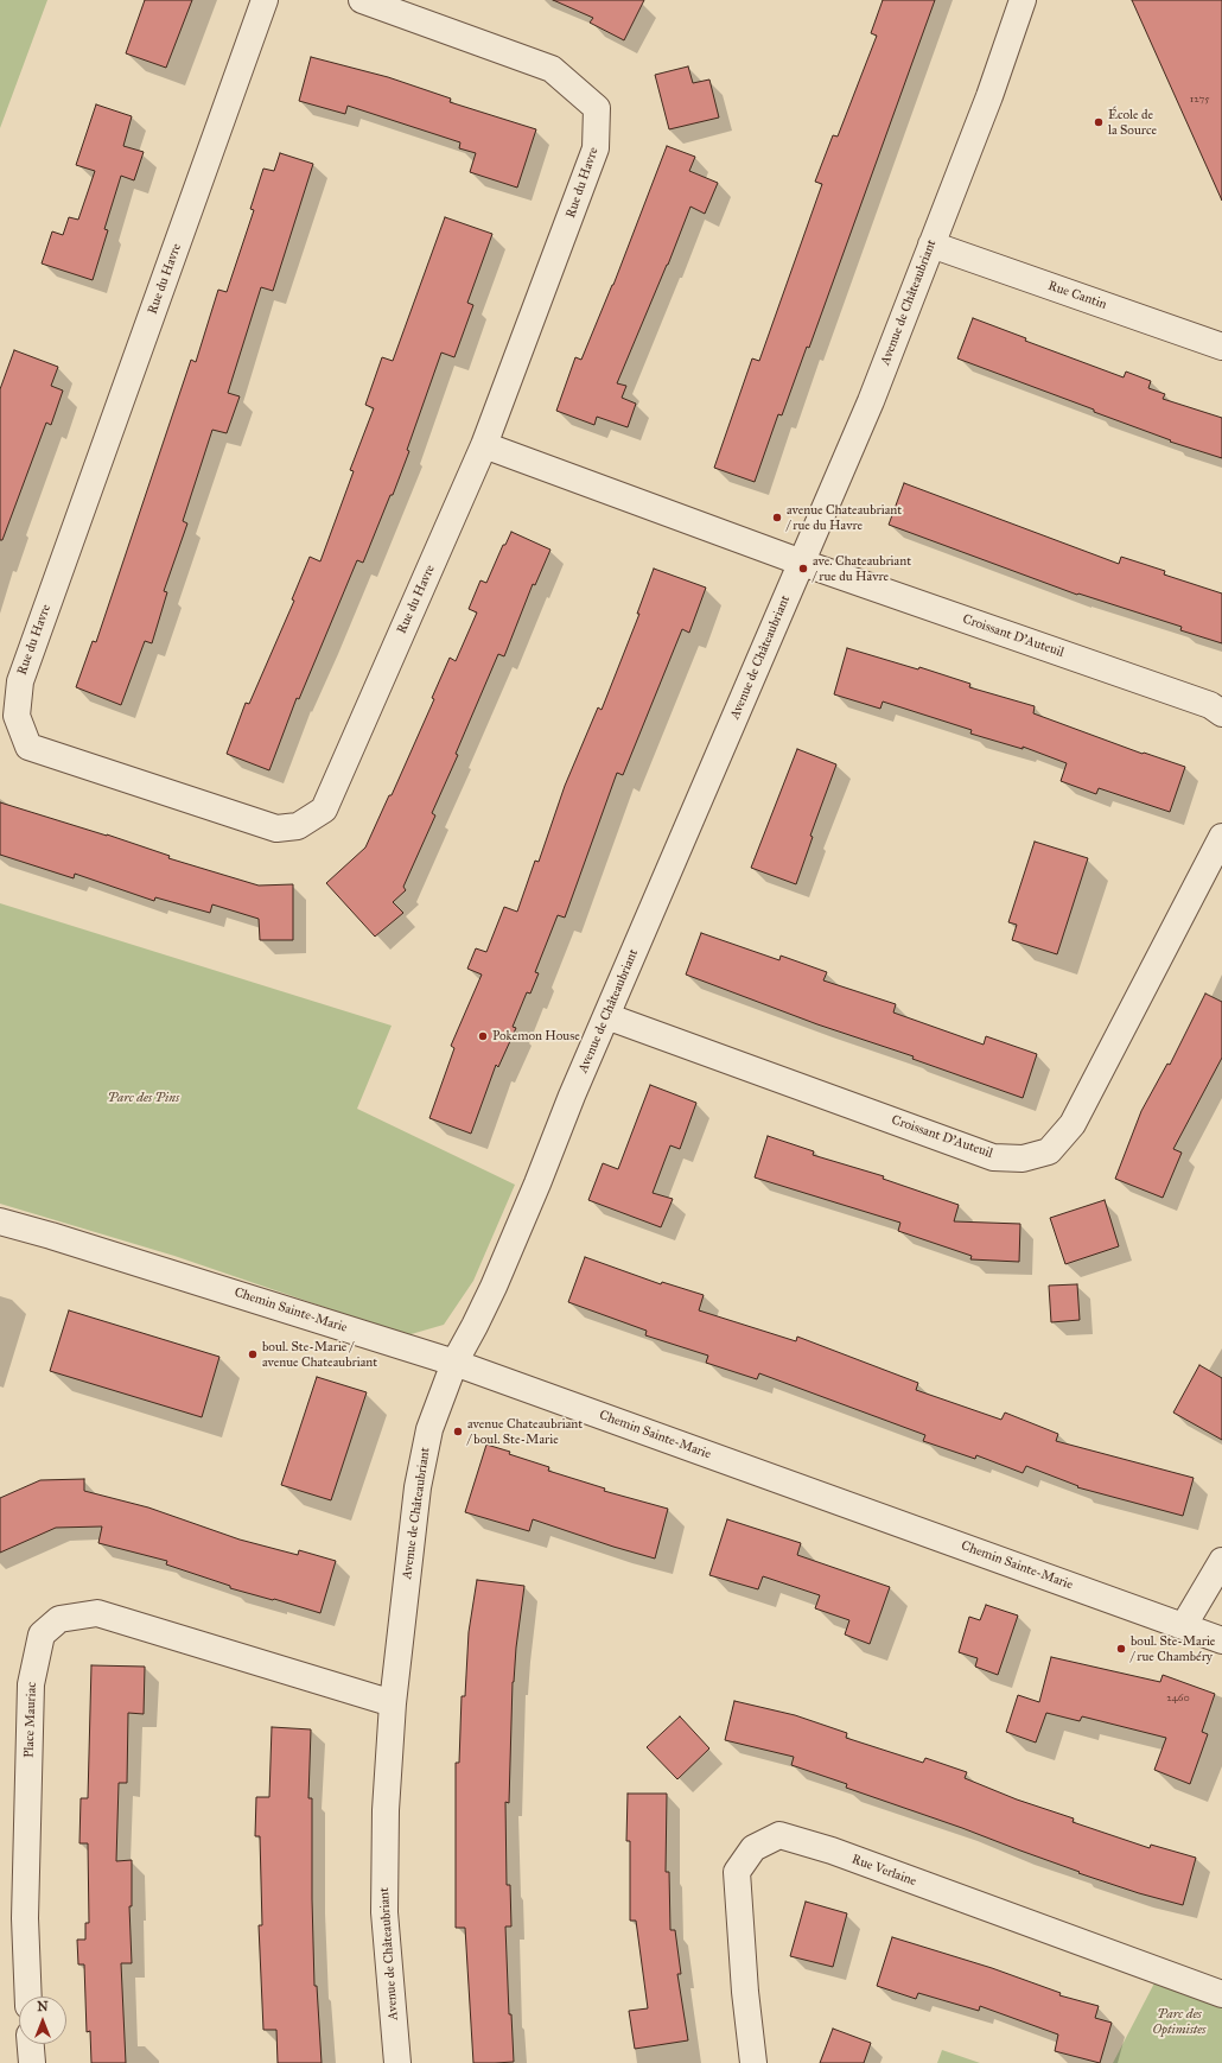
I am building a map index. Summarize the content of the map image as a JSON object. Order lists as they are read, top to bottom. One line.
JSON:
{"streets":{"street":["Rue du Havre","Rue Cantin","Avenue de Châteaubriant","Croissant D'Auteuil","Chemin Sainte-Marie","Place Mauriac","Rue Verlaine"]},"crossings":[["Rue Cantin","Avenue de Châteaubriant"],["Avenue de Châteaubriant","Croissant D'Auteuil"],["Avenue de Châteaubriant","Chemin Sainte-Marie"],["Avenue de Châteaubriant","Place Mauriac"]],"parks":["Parc des Pins","Parc des Optimistes"],"places":["École de la Source","avenue Chateaubriant / rue du Havre","ave. Chateaubriant / rue du Havre","Pokemon House","boul. Ste-Marie / avenue Chateaubriant","avenue Chateaubriant / boul. Ste-Marie","boul. Ste-Marie / rue Chambéry"],"house_numbers":["1275","2460"],"north":"top"}
